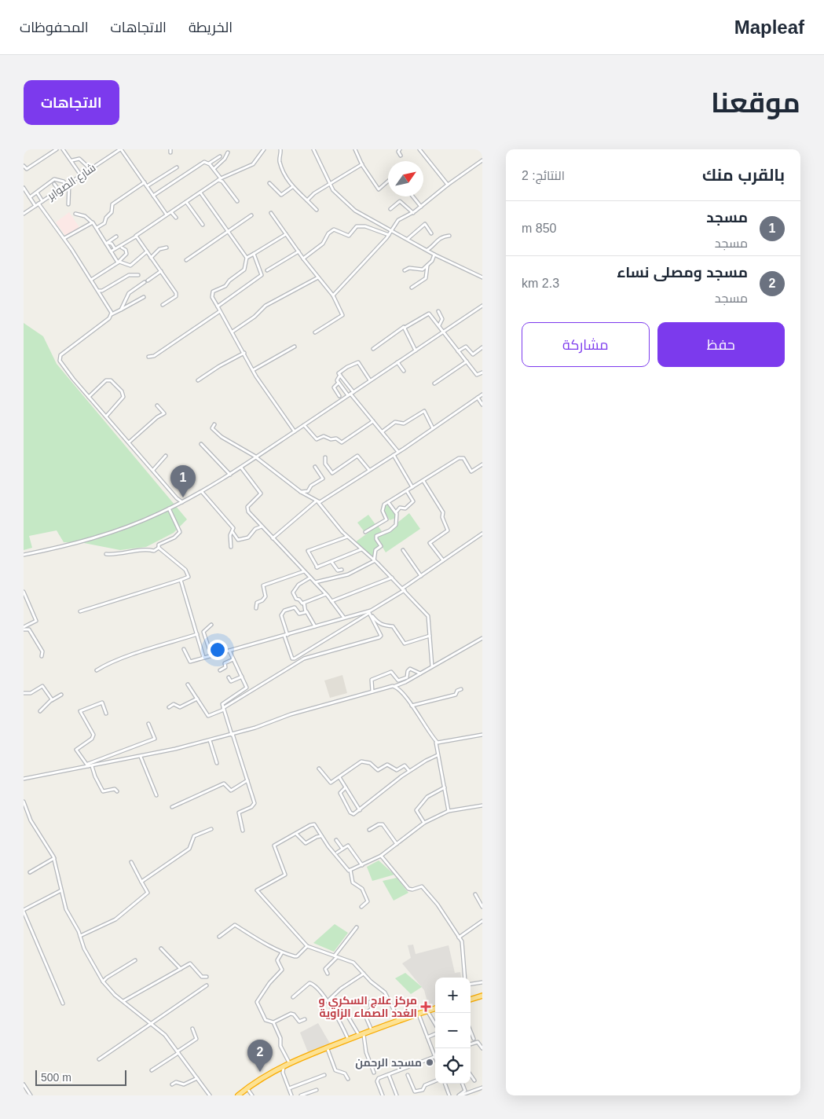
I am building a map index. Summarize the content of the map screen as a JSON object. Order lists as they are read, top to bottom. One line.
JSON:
{"streets":{"street":["شارع الصوابر"]},"places":{"health":["مركز علاج السكري و الغدد الصماء الزاوية"],"other":["مسجد الرحمن"]},"scale_bar":"500 m","north":"top right","page":{"header":"Mapleaf","nav":["الخريطة","الاتجاهات","المحفوظات"],"title":"موقعنا","buttons":["الاتجاهات",["حفظ","مشاركة"]],"heading":["بالقرب منك","النتائج: 2"],"list":[{"mark":"1","name":"مسجد","note":"مسجد","value":"850 m"},{"mark":"2","name":"مسجد ومصلى نساء","note":"مسجد","value":"2.3 km"}],"pins":["1","2"],"map_buttons":["+","−"],"scale":"500 m"}}
